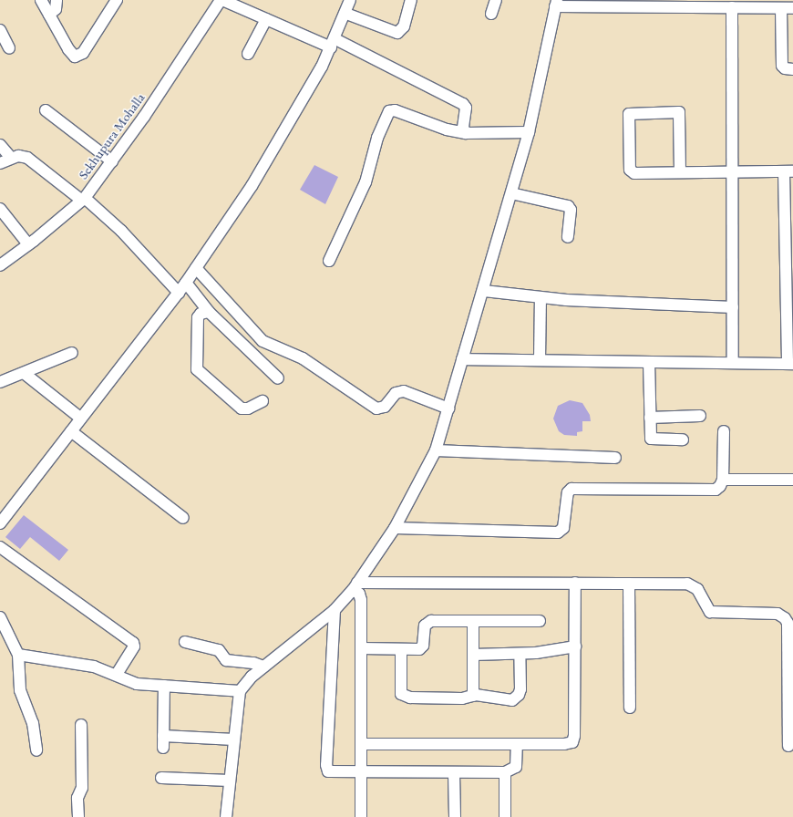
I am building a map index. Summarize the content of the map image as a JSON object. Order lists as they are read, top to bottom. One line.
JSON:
{"streets":{"street":["Sekhupura Mohalla"]}}
